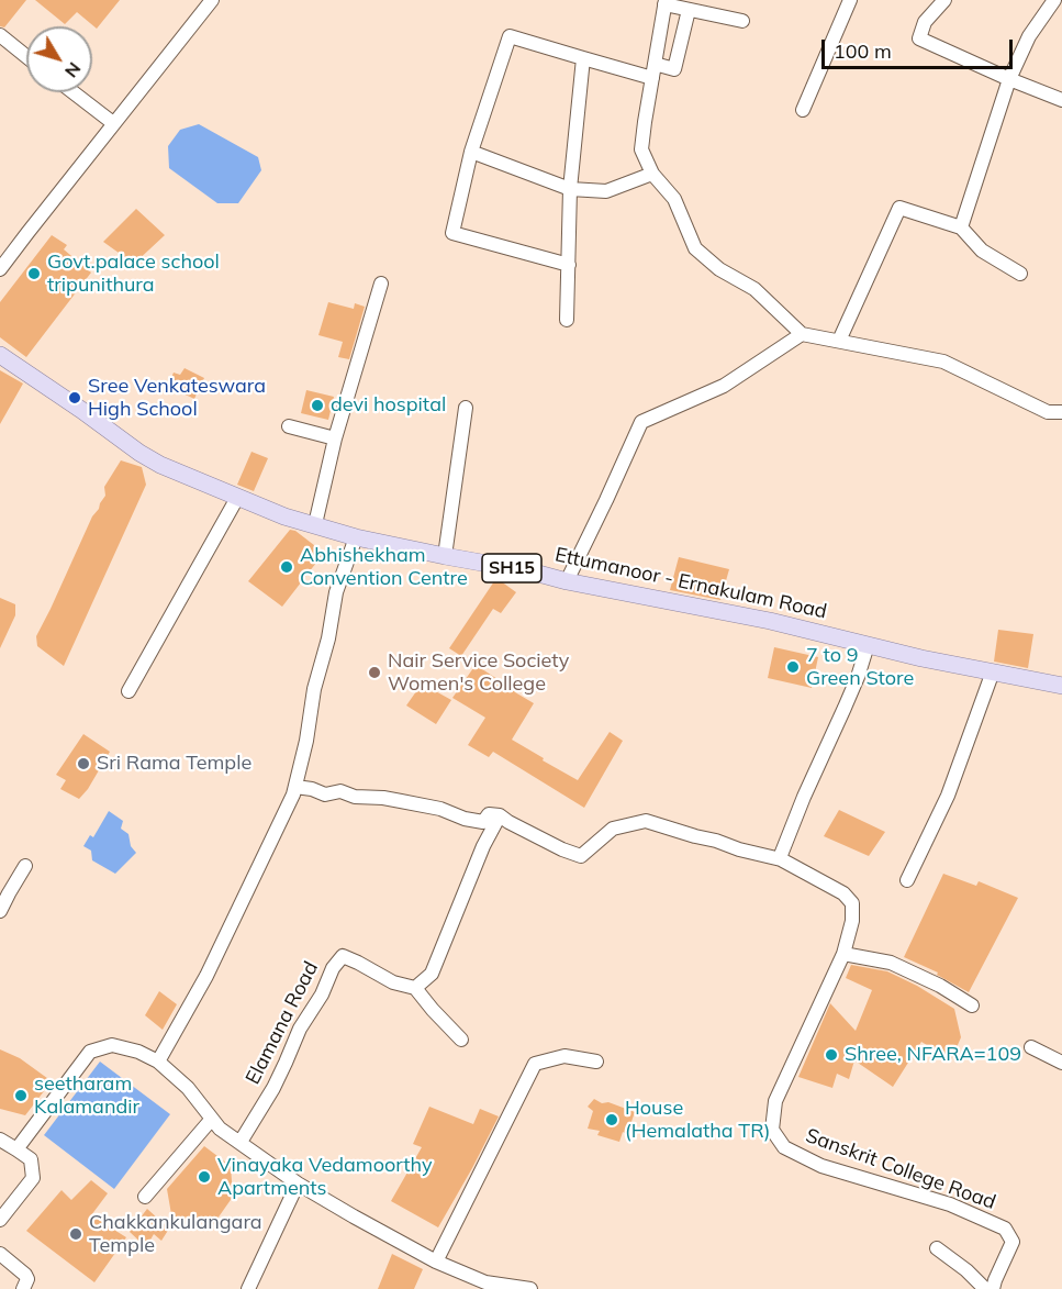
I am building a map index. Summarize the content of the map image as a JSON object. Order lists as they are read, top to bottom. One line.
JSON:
{"streets":{"main road":["SH15","Ettumanoor - Ernakulam Road"],"street":["Elamana Road","Sanskrit College Road"]},"places":["Govt.palace school tripunithura","Sree Venkateswara High School","devi hospital","Abhishekham Convention Centre","7 to 9 Green Store","Nair Service Society Women's College","Sri Rama Temple","Shree, NFARA=109","seetharam Kalamandir","House (Hemalatha TR)","Vinayaka Vedamoorthy Apartments","Chakkankulangara Temple"],"scale_bar":"100 m","north":"bottom right"}
